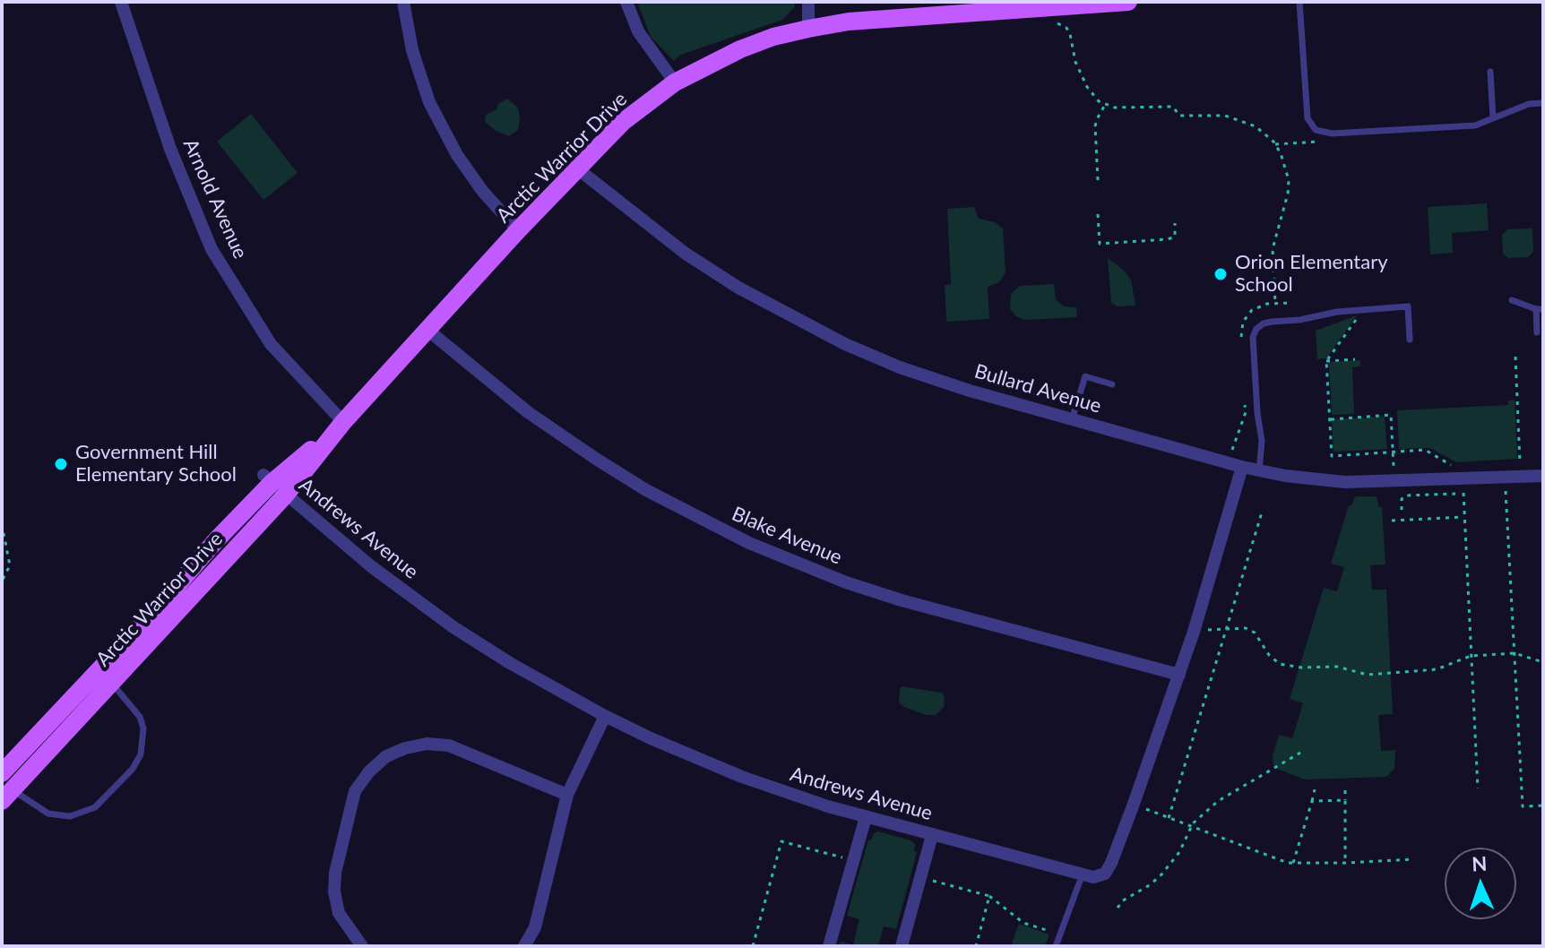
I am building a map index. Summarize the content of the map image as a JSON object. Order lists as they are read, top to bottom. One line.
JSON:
{"streets":{"main road":["Arctic Warrior Drive"],"street":["Arnold Avenue","Bullard Avenue","Andrews Avenue","Blake Avenue"]},"crossings":[["Arctic Warrior Drive","Arnold Avenue"],["Arctic Warrior Drive","Bullard Avenue"],["Arctic Warrior Drive","Andrews Avenue"],["Arctic Warrior Drive","Blake Avenue"]],"places":["Orion Elementary School","Government Hill Elementary School"],"north":"top"}
